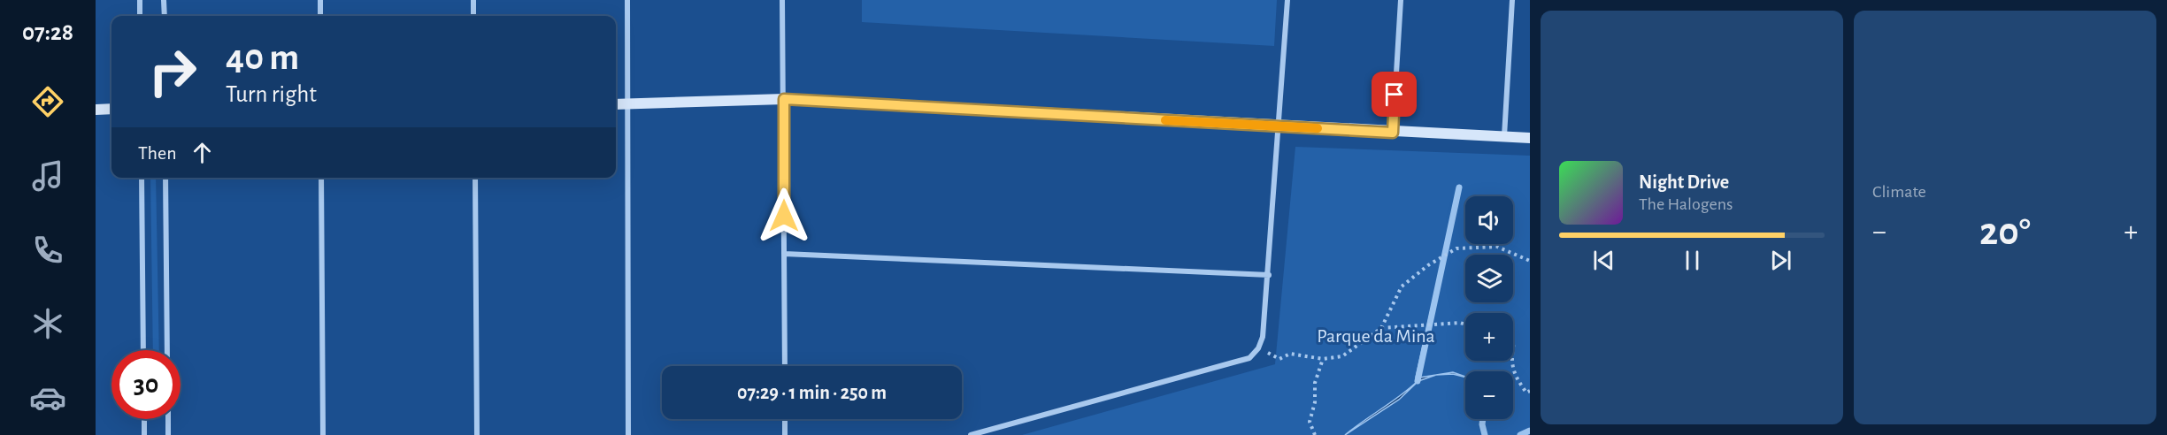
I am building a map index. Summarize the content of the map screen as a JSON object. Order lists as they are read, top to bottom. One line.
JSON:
{"parks":["Parque da Mina"],"page":{"tabs":"07:28","tile":"Climate","turn":["40 m","Turn right"],"then":"Then","song":["Night Drive","The Halogens"],"map_buttons":["+","−"],"heat":["−","20°","+"],"limit":"30","trip":"07:29 · 1 min · 250 m"}}
